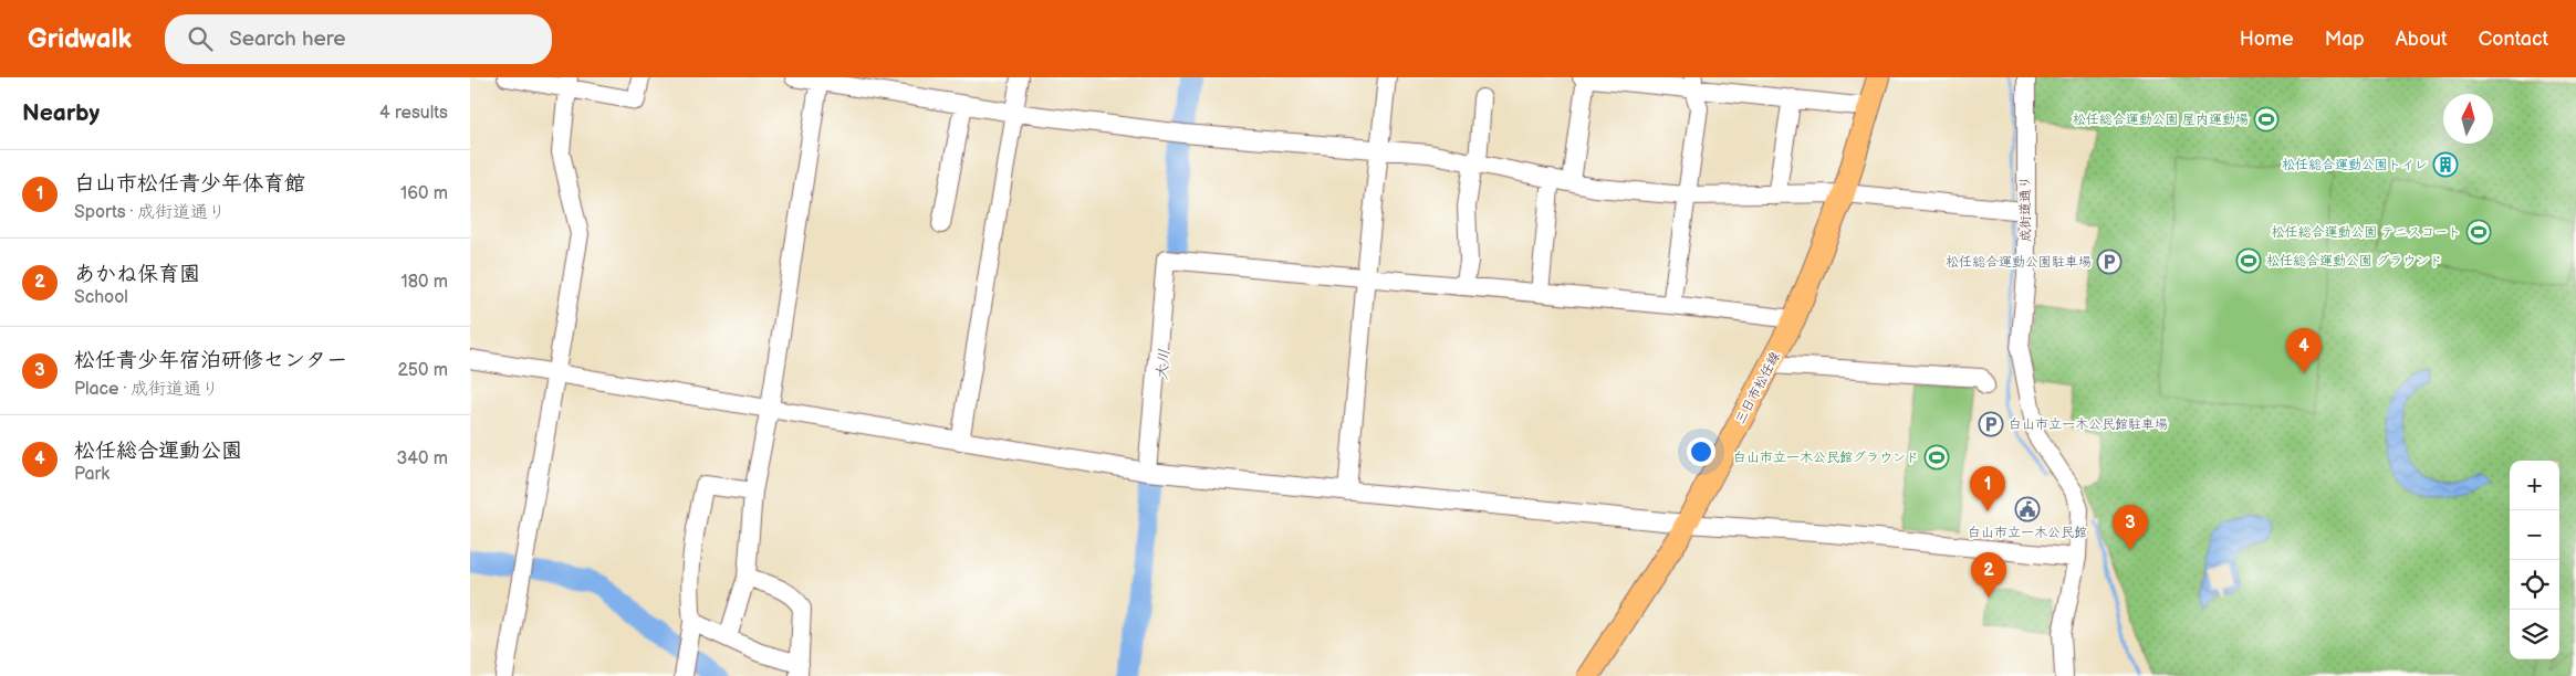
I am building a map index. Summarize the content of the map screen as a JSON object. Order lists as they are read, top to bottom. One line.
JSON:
{"streets":{"main road":["三日市松任線"],"street":["成街道通り"]},"water":["大川"],"places":{"sports":["松任総合運動公園 屋内運動場","松任総合運動公園 テニスコート","松任総合運動公園 グラウンド","白山市立一木公民館グラウンド"],"building":["松任総合運動公園トイレ"],"parking":["松任総合運動公園駐車場","白山市立一木公民館駐車場"],"public building":["白山市立一木公民館"]},"north":"top","page":{"header":"Gridwalk","search":"Search here","nav":["Home","Map","About","Contact"],"heading":["Nearby","4 results"],"list":[{"mark":"1","name":"白山市松任青少年体育館","note":"Sports · 成街道通り","value":"160 m"},{"mark":"2","name":"あかね保育園","note":"School","value":"180 m"},{"mark":"3","name":"松任青少年宿泊研修センター","note":"Place · 成街道通り","value":"250 m"},{"mark":"4","name":"松任総合運動公園","note":"Park","value":"340 m"}],"pins":["4","1","3","2"],"map_buttons":["+","−"]}}
